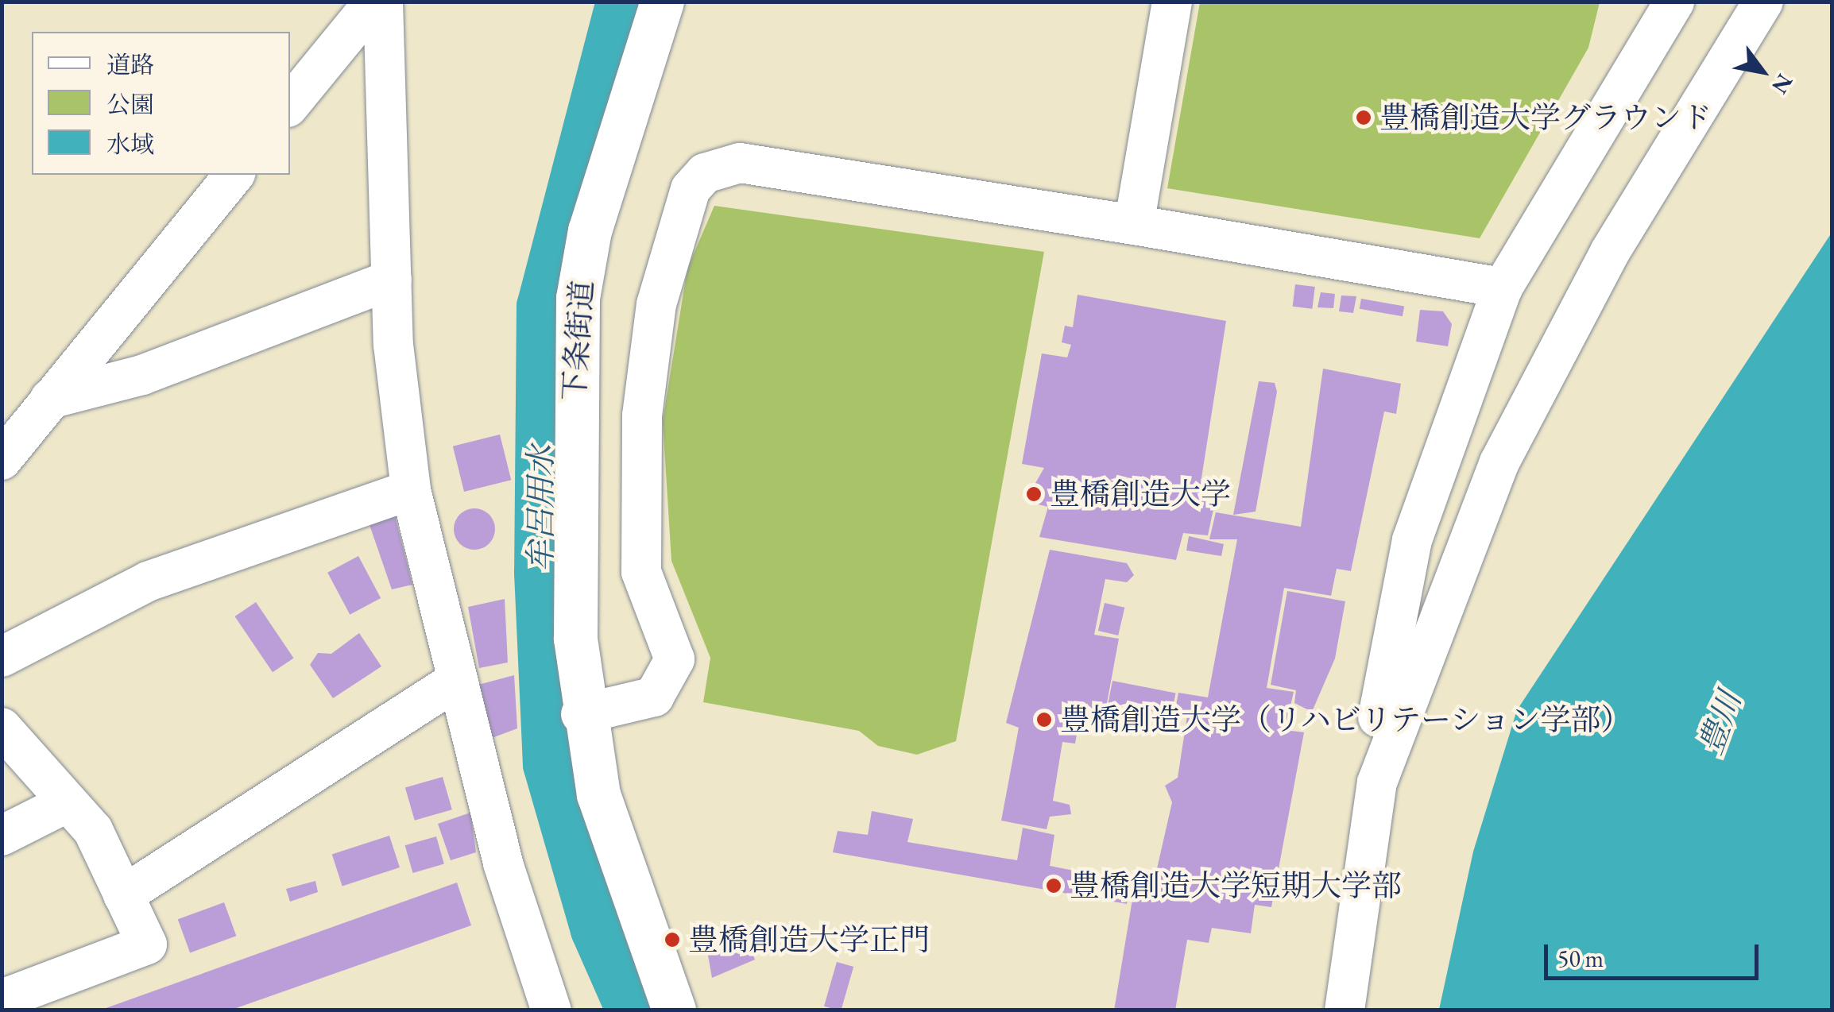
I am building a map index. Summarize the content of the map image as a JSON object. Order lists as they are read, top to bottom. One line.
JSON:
{"streets":{"main road":["下条街道"]},"water":["牟呂用水","豊川"],"places":["豊橋創造大学グラウンド","豊橋創造大学","豊橋創造大学（リハビリテーション学部）","豊橋創造大学短期大学部","豊橋創造大学正門"],"legend":["道路","公園","水域"],"scale_bar":"50 m","north":"bottom right"}
